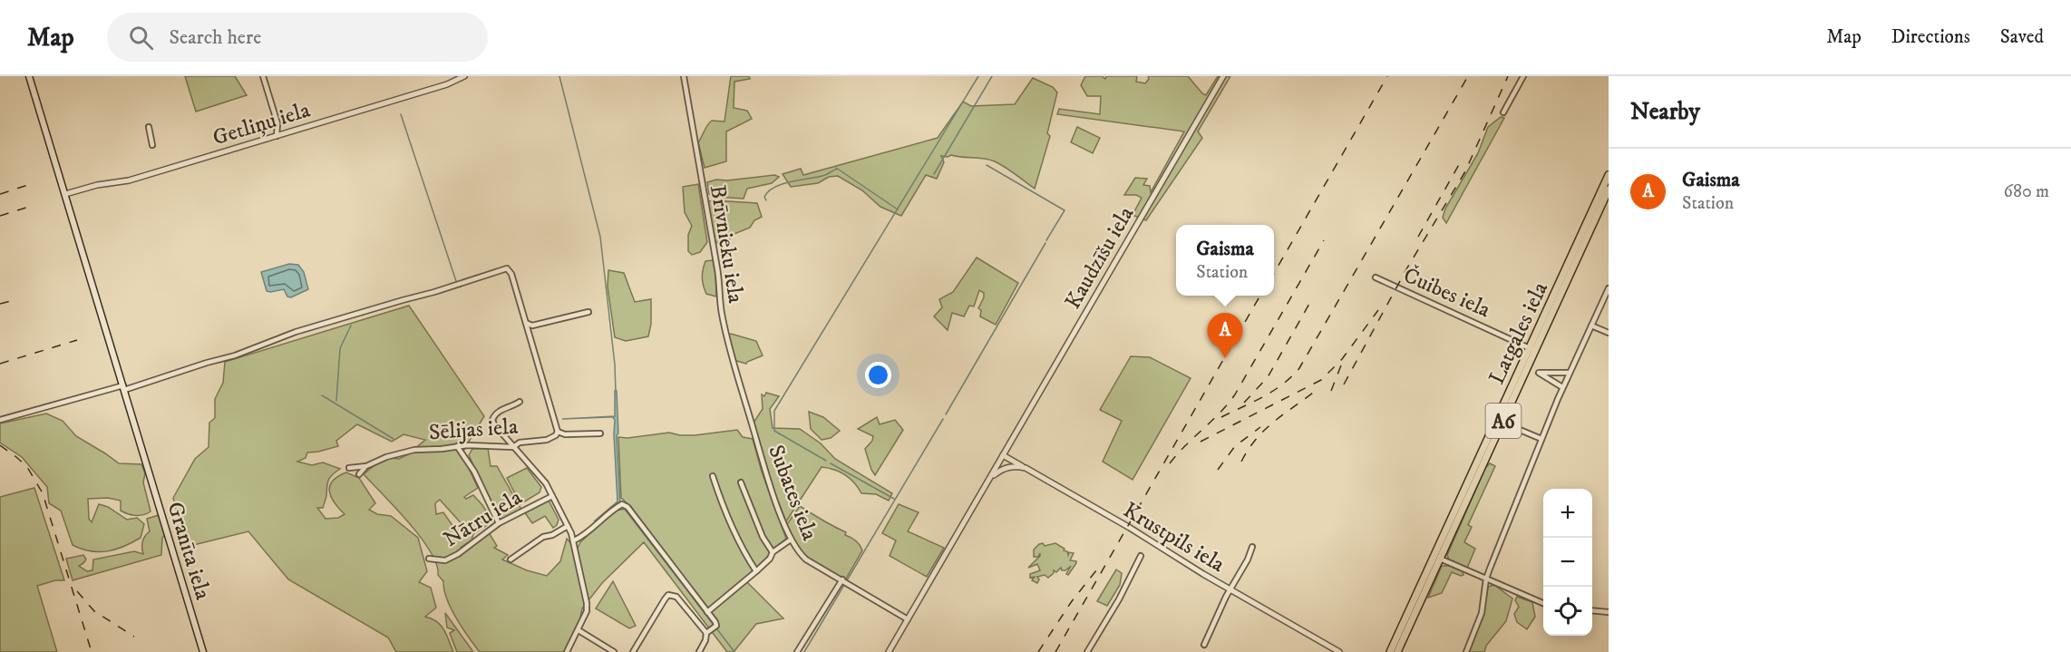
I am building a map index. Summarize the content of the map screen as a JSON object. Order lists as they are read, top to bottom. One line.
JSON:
{"streets":{"highway":["Latgales iela","A6"],"main road":["Granīta iela"],"street":["Getliņu iela","Brīvnieku iela","Kaudzīšu iela","Čuibes iela","Sēlijas iela","Subates iela","Nātru iela","Krustpils iela"]},"crossings":[["Getliņu iela","Granīta iela"],["Brīvnieku iela","Subates iela"],["Čuibes iela","Latgales iela"]],"page":{"header":"Map","search":"Search here","nav":["Map","Directions","Saved"],"heading":"Nearby","list":[{"mark":"A","name":"Gaisma","note":"Station","value":"680 m"}],"popup":["Gaisma","Station"],"pins":"A","map_buttons":["+","−"]}}
